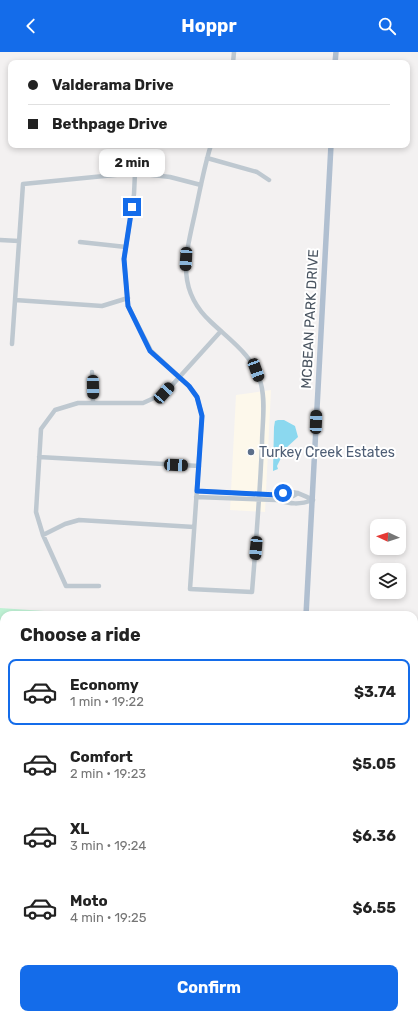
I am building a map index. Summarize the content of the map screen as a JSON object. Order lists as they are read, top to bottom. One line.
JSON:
{"streets":{"main road":["MCBEAN PARK DRIVE"]},"places":["Turkey Creek Estates"],"north":"left","page":{"header":"Hoppr","banner":["Valderama Drive","Bethpage Drive"],"bubble":"2 min","heading":"Choose a ride","list":[{"name":"Economy","note":"1 min · 19:22","value":"$3.74"},{"name":"Comfort","note":"2 min · 19:23","value":"$5.05"},{"name":"XL","note":"3 min · 19:24","value":"$6.36"},{"name":"Moto","note":"4 min · 19:25","value":"$6.55"}],"buttons":"Confirm"}}
